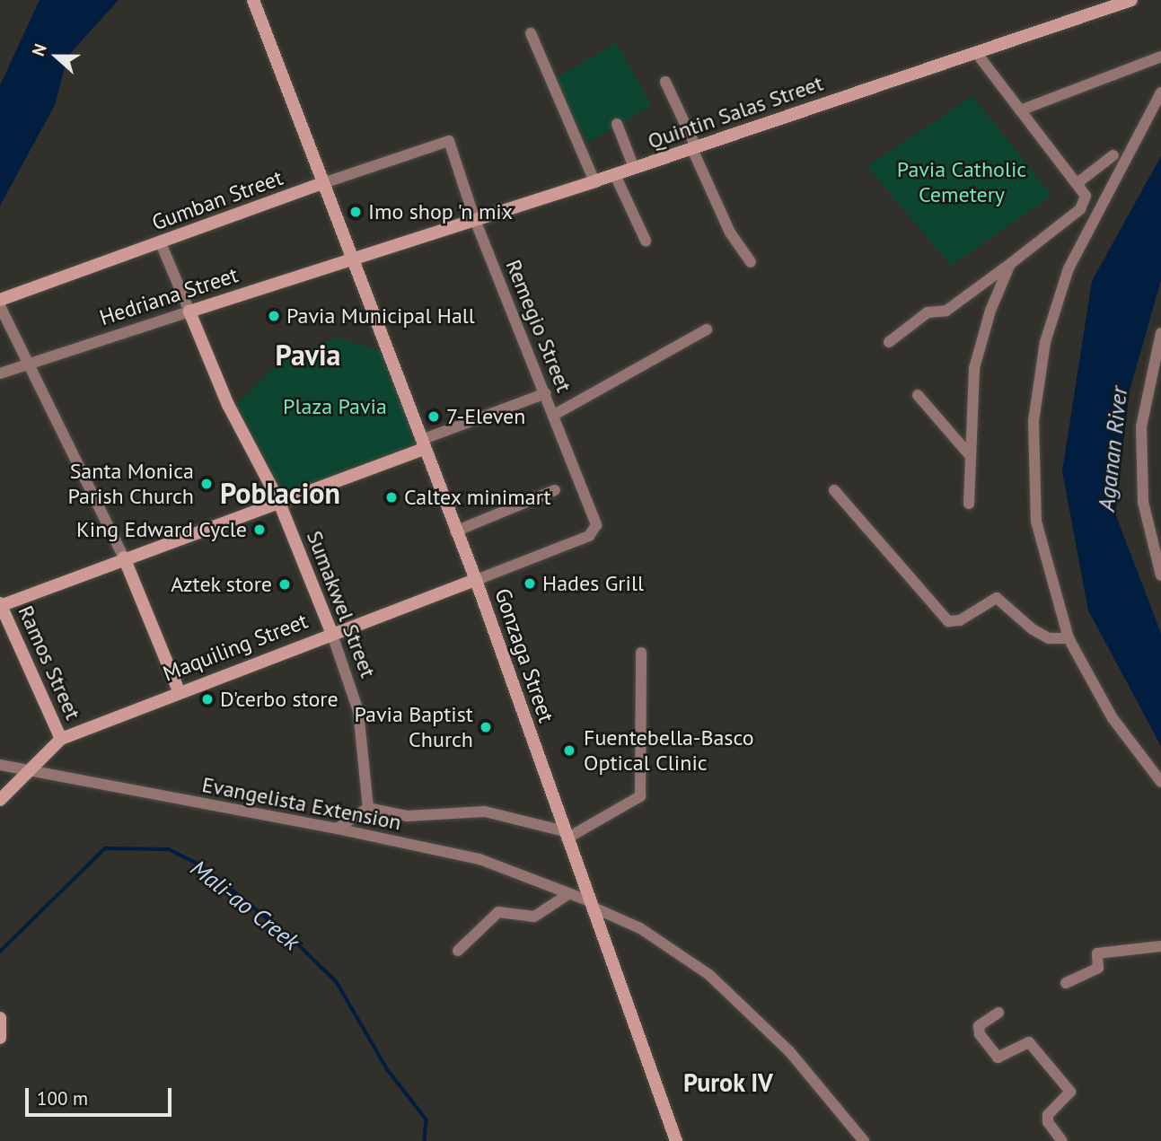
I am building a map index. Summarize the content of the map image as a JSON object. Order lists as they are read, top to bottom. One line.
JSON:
{"streets":{"main road":["Quintin Salas Street","Gumban Street","Hedriana Street","Sumakwel Street","Maquiling Street","Gonzaga Street","Ramos Street"],"street":["Remegio Street","Evangelista Extension"]},"crossings":[["Quintin Salas Street","Hedriana Street"],["Quintin Salas Street","Remegio Street"],["Quintin Salas Street","Gonzaga Street"],["Gumban Street","Remegio Street"],["Gumban Street","Sumakwel Street"],["Gumban Street","Gonzaga Street"],["Hedriana Street","Sumakwel Street"],["Hedriana Street","Gonzaga Street"],["Remegio Street","Maquiling Street"],["Sumakwel Street","Maquiling Street"],["Maquiling Street","Gonzaga Street"],["Maquiling Street","Ramos Street"],["Gonzaga Street","Evangelista Extension"]],"districts":["Pavia","Poblacion","Purok IV"],"water":["Aganan River","Mali-ao Creek"],"parks":["Pavia Catholic Cemetery","Plaza Pavia"],"places":["Imo shop 'n mix","Pavia Municipal Hall","7-Eleven","Santa Monica Parish Church","Caltex minimart","King Edward Cycle","Hades Grill","Aztek store","D'cerbo store","Pavia Baptist Church","Fuentebella-Basco Optical Clinic"],"scale_bar":"100 m","north":"left"}
